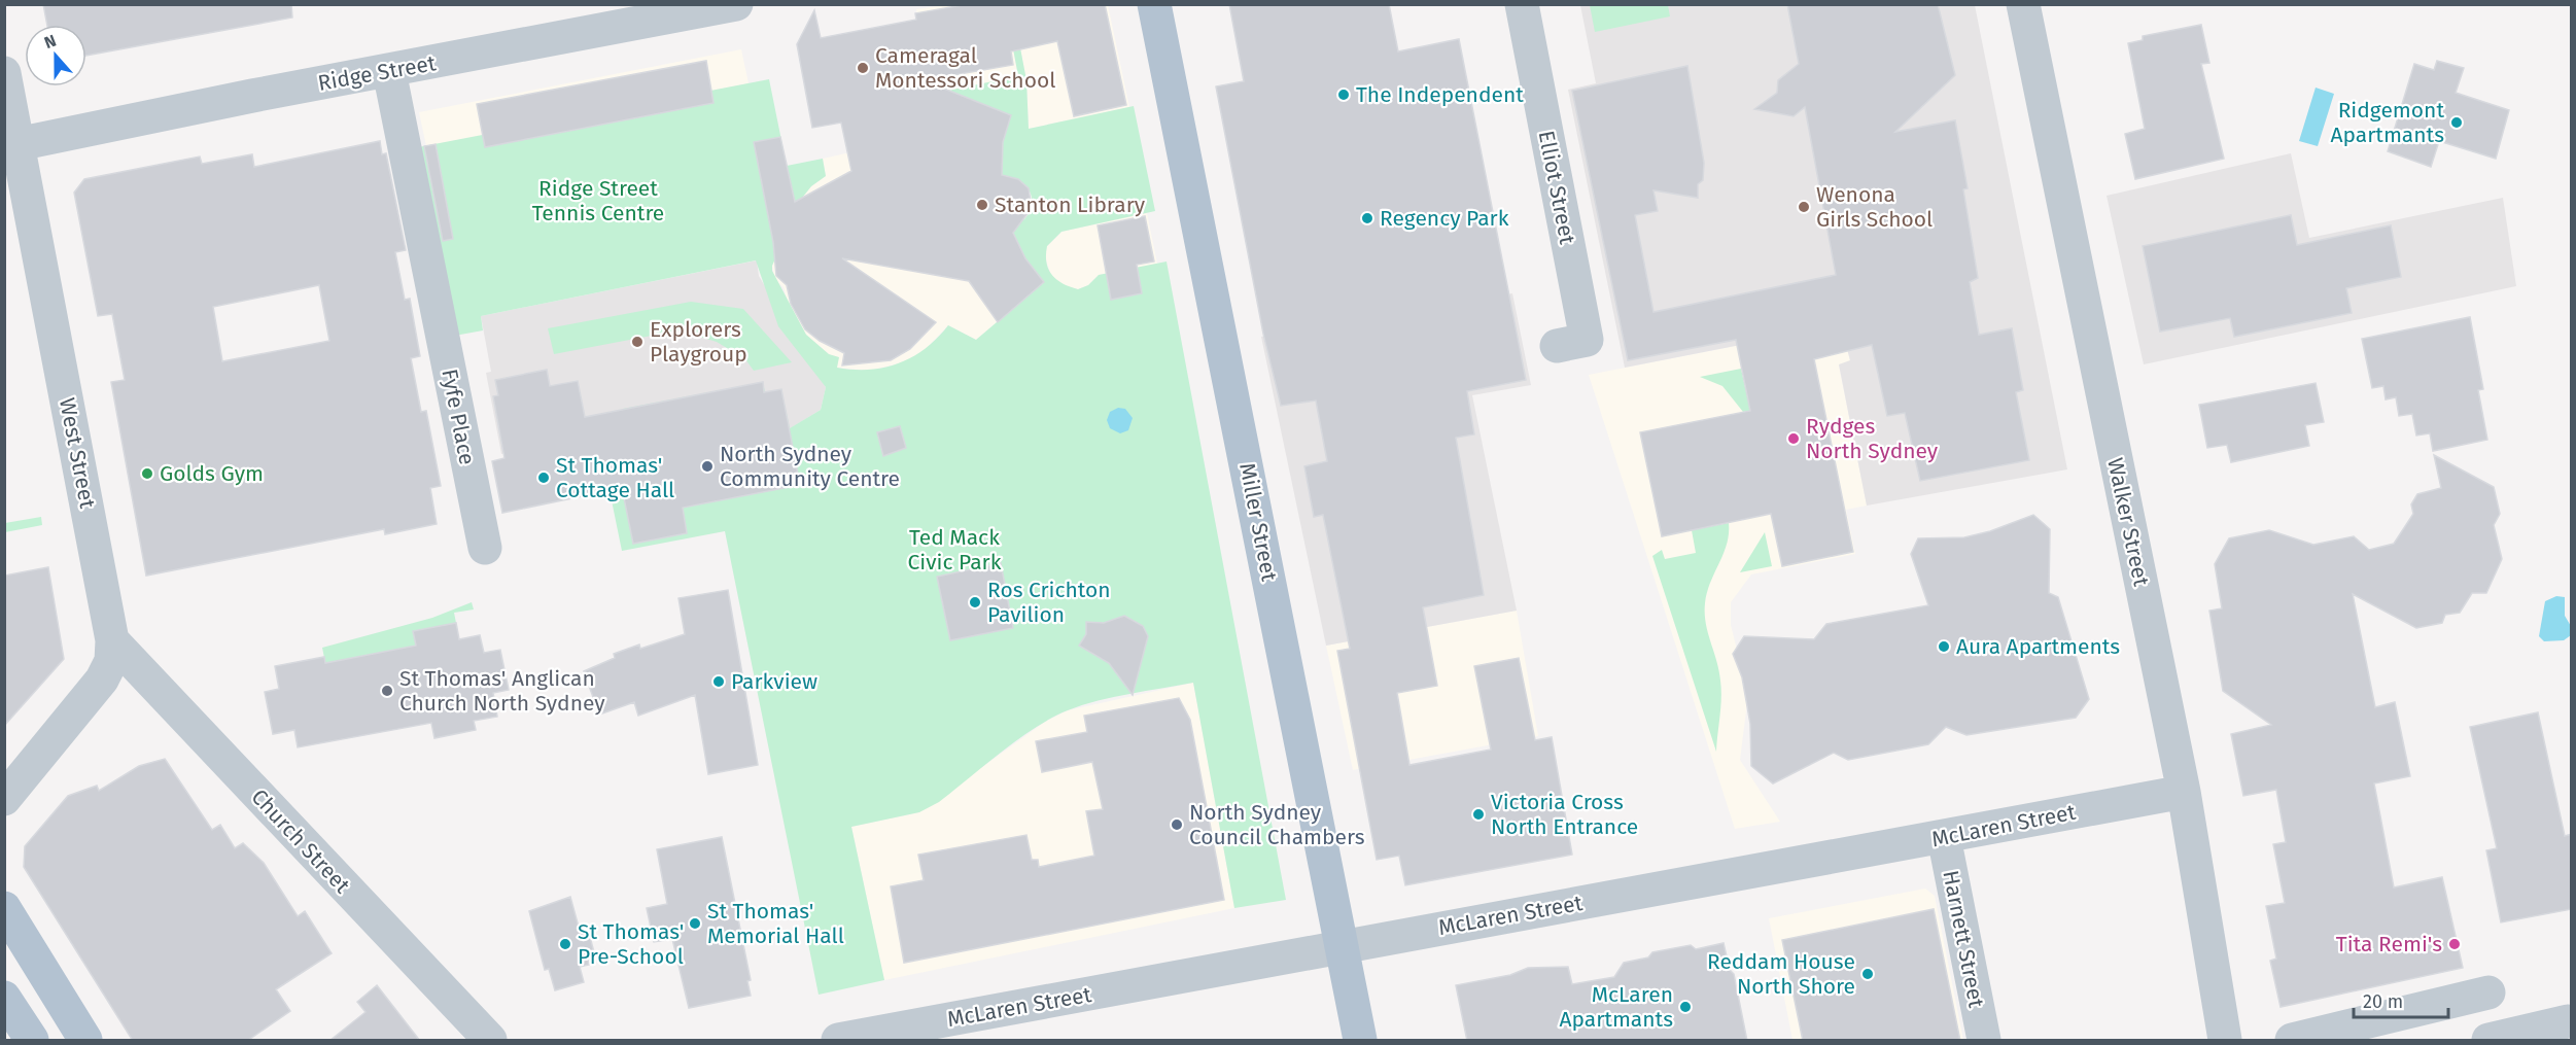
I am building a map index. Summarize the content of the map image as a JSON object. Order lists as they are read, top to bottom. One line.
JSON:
{"streets":{"main road":["Miller Street"],"street":["Ridge Street","Elliot Street","Fyfe Place","West Street","Walker Street","McLaren Street","Church Street","Harnett Street"]},"crossings":[["Ridge Street","Fyfe Place"],["Ridge Street","West Street"],["West Street","Church Street"],["Miller Street","McLaren Street"],["Walker Street","McLaren Street"],["McLaren Street","Harnett Street"]],"parks":["Ridge Street Tennis Centre","Ted Mack Civic Park"],"places":["Cameragal Montessori School","The Independent","Ridgemont Apartmants","Stanton Library","Wenona Girls School","Regency Park","Explorers Playgroup","Rydges North Sydney","North Sydney Community Centre","Golds Gym","St Thomas' Cottage Hall","Ros Crichton Pavilion","Aura Apartments","Parkview","St Thomas' Anglican Church North Sydney","Victoria Cross North Entrance","North Sydney Council Chambers","St Thomas' Memorial Hall","St Thomas' Pre-School","Tita Remi's","Reddam House North Shore","McLaren Apartmants"],"scale_bar":"20 m","north":"top"}
